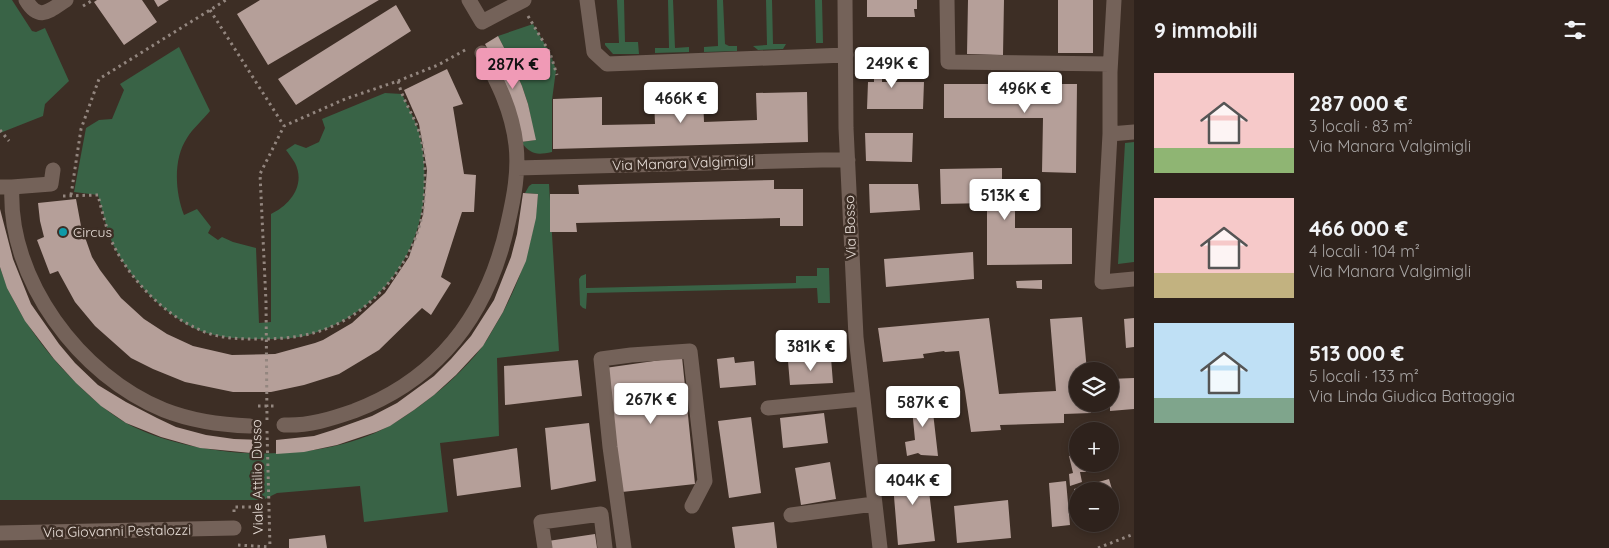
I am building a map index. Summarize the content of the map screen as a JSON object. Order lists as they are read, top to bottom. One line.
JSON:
{"streets":{"street":["Via Manara Valgimigli","Via Bosso","Via Giovanni Pestalozzi"],"path":["Viale Attilio Dusso"]},"crossings":[["Via Manara Valgimigli","Via Bosso"]],"places":["Circus"],"page":{"heading":"9 immobili","price":["249K €","287K €","496K €","466K €","513K €","381K €","267K €","587K €","404K €"],"list":[{"name":"287 000 €","note":"3 locali · 83 m² · Via Manara Valgimigli"},{"name":"466 000 €","note":"4 locali · 104 m² · Via Manara Valgimigli"},{"name":"513 000 €","note":"5 locali · 133 m² · Via Linda Giudica Battaggia"}],"map_buttons":["+","−"]}}
